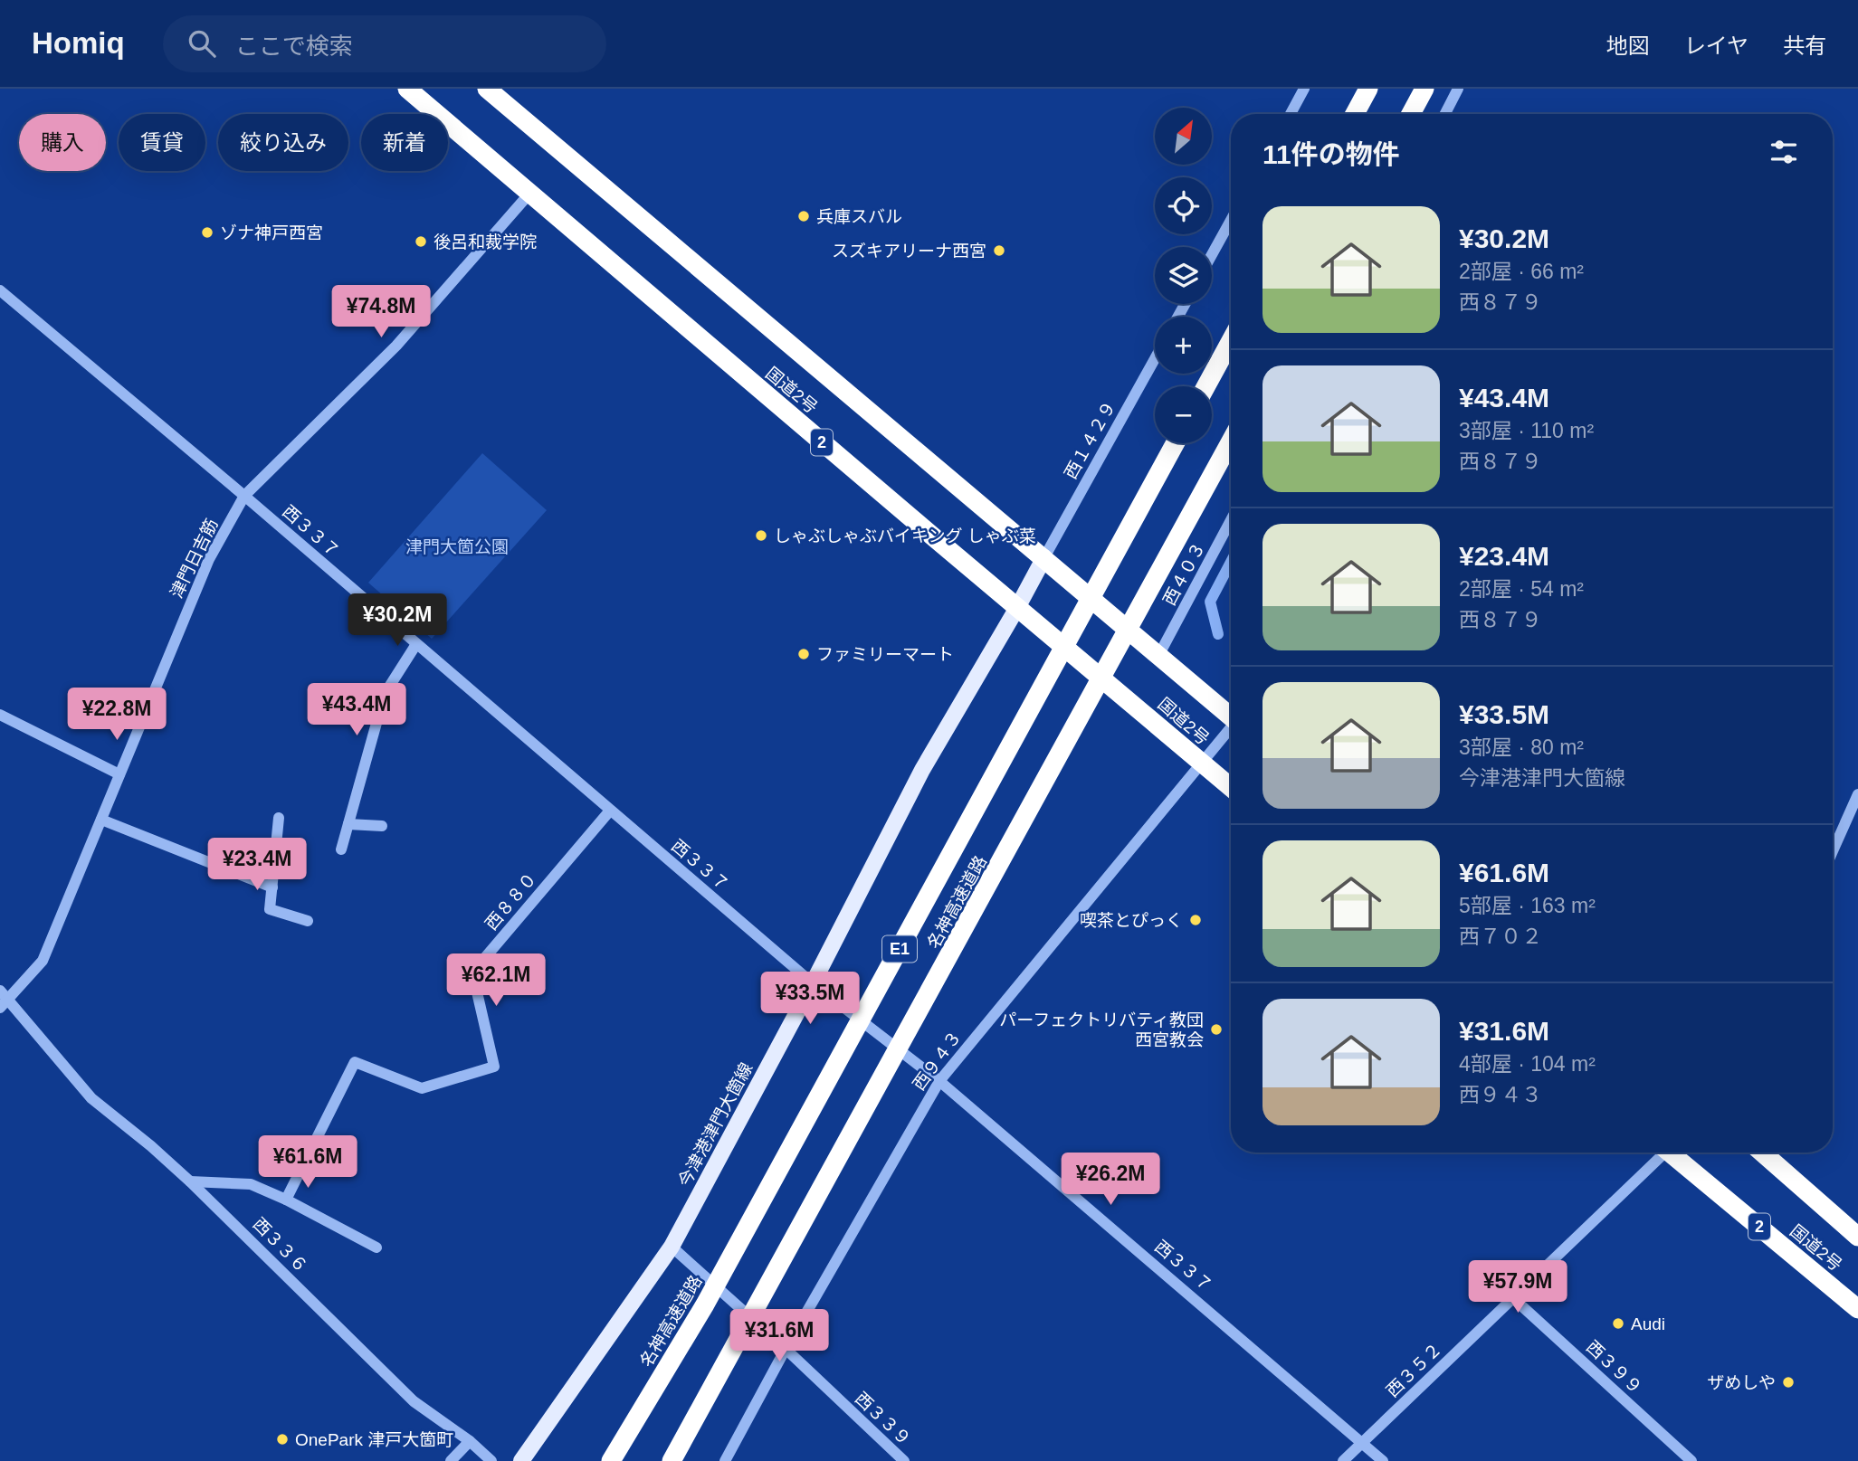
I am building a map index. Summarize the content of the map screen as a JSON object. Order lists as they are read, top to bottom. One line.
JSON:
{"streets":{"highway":["国道2号","2","名神高速道路","E1"],"main road":["今津港津門大箇線"],"street":["西１４２９","西３３７","津門日吉筋","西４０３","西８８０","西９４３","西３３６","西３９９","西３５２","西３３９"]},"crossings":[["国道2号","西１４２９"],["国道2号","津門日吉筋"],["国道2号","西４０３"],["国道2号","西９４３"],["国道2号","今津港津門大箇線"],["西１４２９","今津港津門大箇線"],["西３３７","津門日吉筋"],["西３３７","西８８０"],["西３３７","西９４３"],["西３３７","今津港津門大箇線"],["西３３７","西３５２"],["津門日吉筋","西３３６"],["西９４３","西３３９"],["今津港津門大箇線","西３３９"],["西３９９","西３５２"]],"parks":["津門大箇公園"],"places":["兵庫スバル","ゾナ神戸西宮","後呂和裁学院","スズキアリーナ西宮","しゃぶしゃぶバイキング しゃぶ菜","ファミリーマート","喫茶とぴっく","パーフェクトリバティ教団 西宮教会","Audi","ザめしや","OnePark 津戸大箇町"],"north":"top right","page":{"header":"Homiq","search":"ここで検索","nav":["地図","レイヤ","共有"],"map_buttons":["+","−"],"chip":["購入","賃貸","絞り込み","新着"],"heading":"11件の物件","list":[{"name":"¥30.2M","note":"2部屋 · 66 m² · 西８７９"},{"name":"¥43.4M","note":"3部屋 · 110 m² · 西８７９"},{"name":"¥23.4M","note":"2部屋 · 54 m² · 西８７９"},{"name":"¥33.5M","note":"3部屋 · 80 m² · 今津港津門大箇線"},{"name":"¥61.6M","note":"5部屋 · 163 m² · 西７０２"},{"name":"¥31.6M","note":"4部屋 · 104 m² · 西９４３"}],"price":["¥74.8M","¥30.2M","¥43.4M","¥22.8M","¥23.4M","¥62.1M","¥33.5M","¥61.6M","¥26.2M","¥57.9M","¥31.6M"]}}
